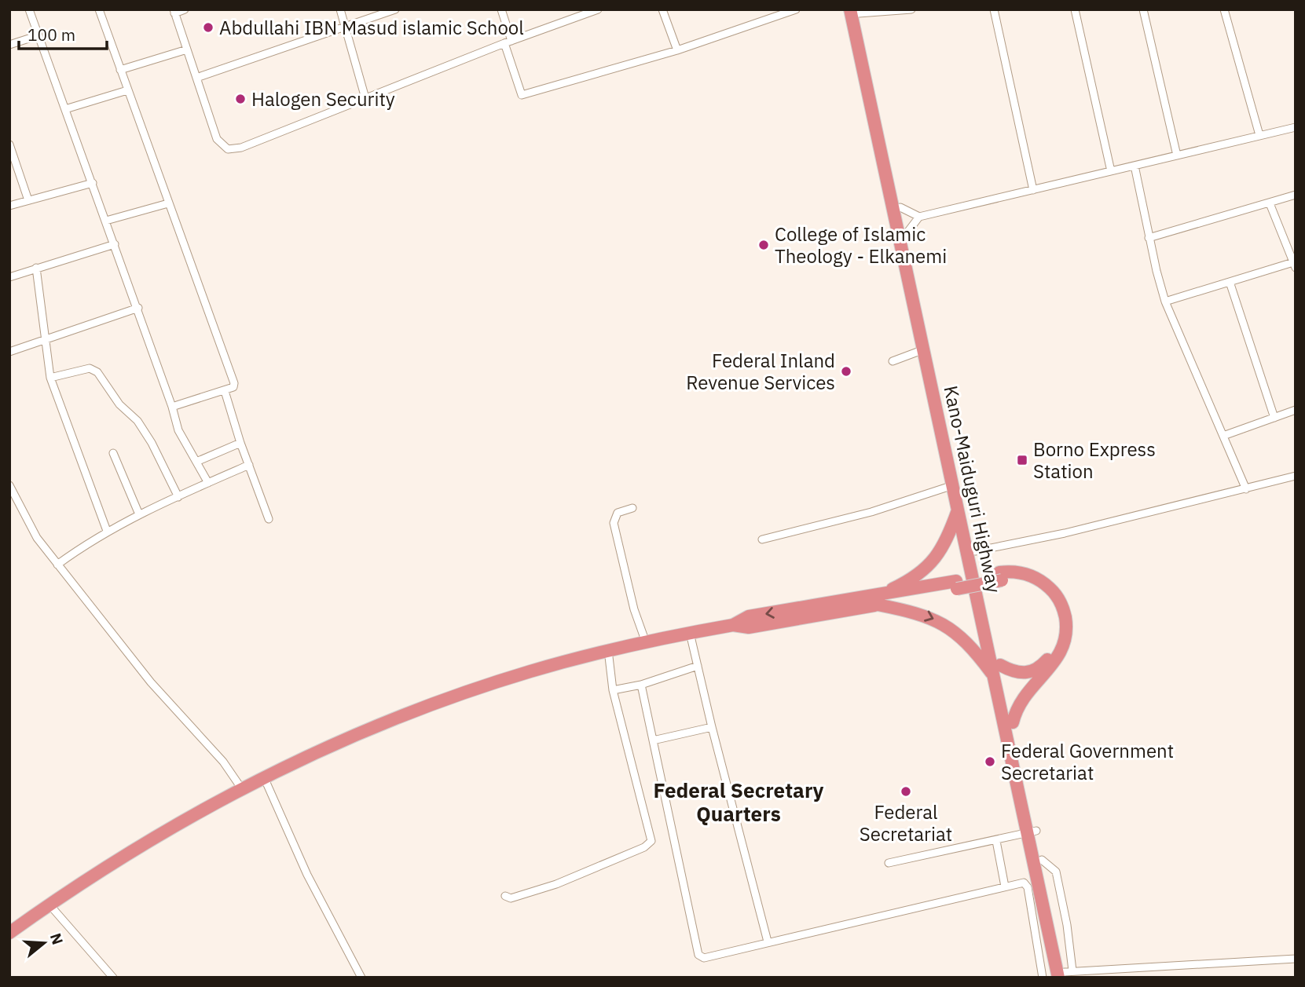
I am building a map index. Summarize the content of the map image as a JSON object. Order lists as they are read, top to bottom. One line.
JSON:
{"streets":{"highway":["Kano-Maiduguri Highway"]},"districts":["Federal Secretary Quarters"],"places":{"other":["Abdullahi IBN Masud islamic School","Halogen Security","College of Islamic Theology - Elkanemi","Federal Inland Revenue Services","Federal Government Secretariat","Federal Secretariat"],"transit":["Borno Express Station"]},"scale_bar":"100 m","north":"right"}
